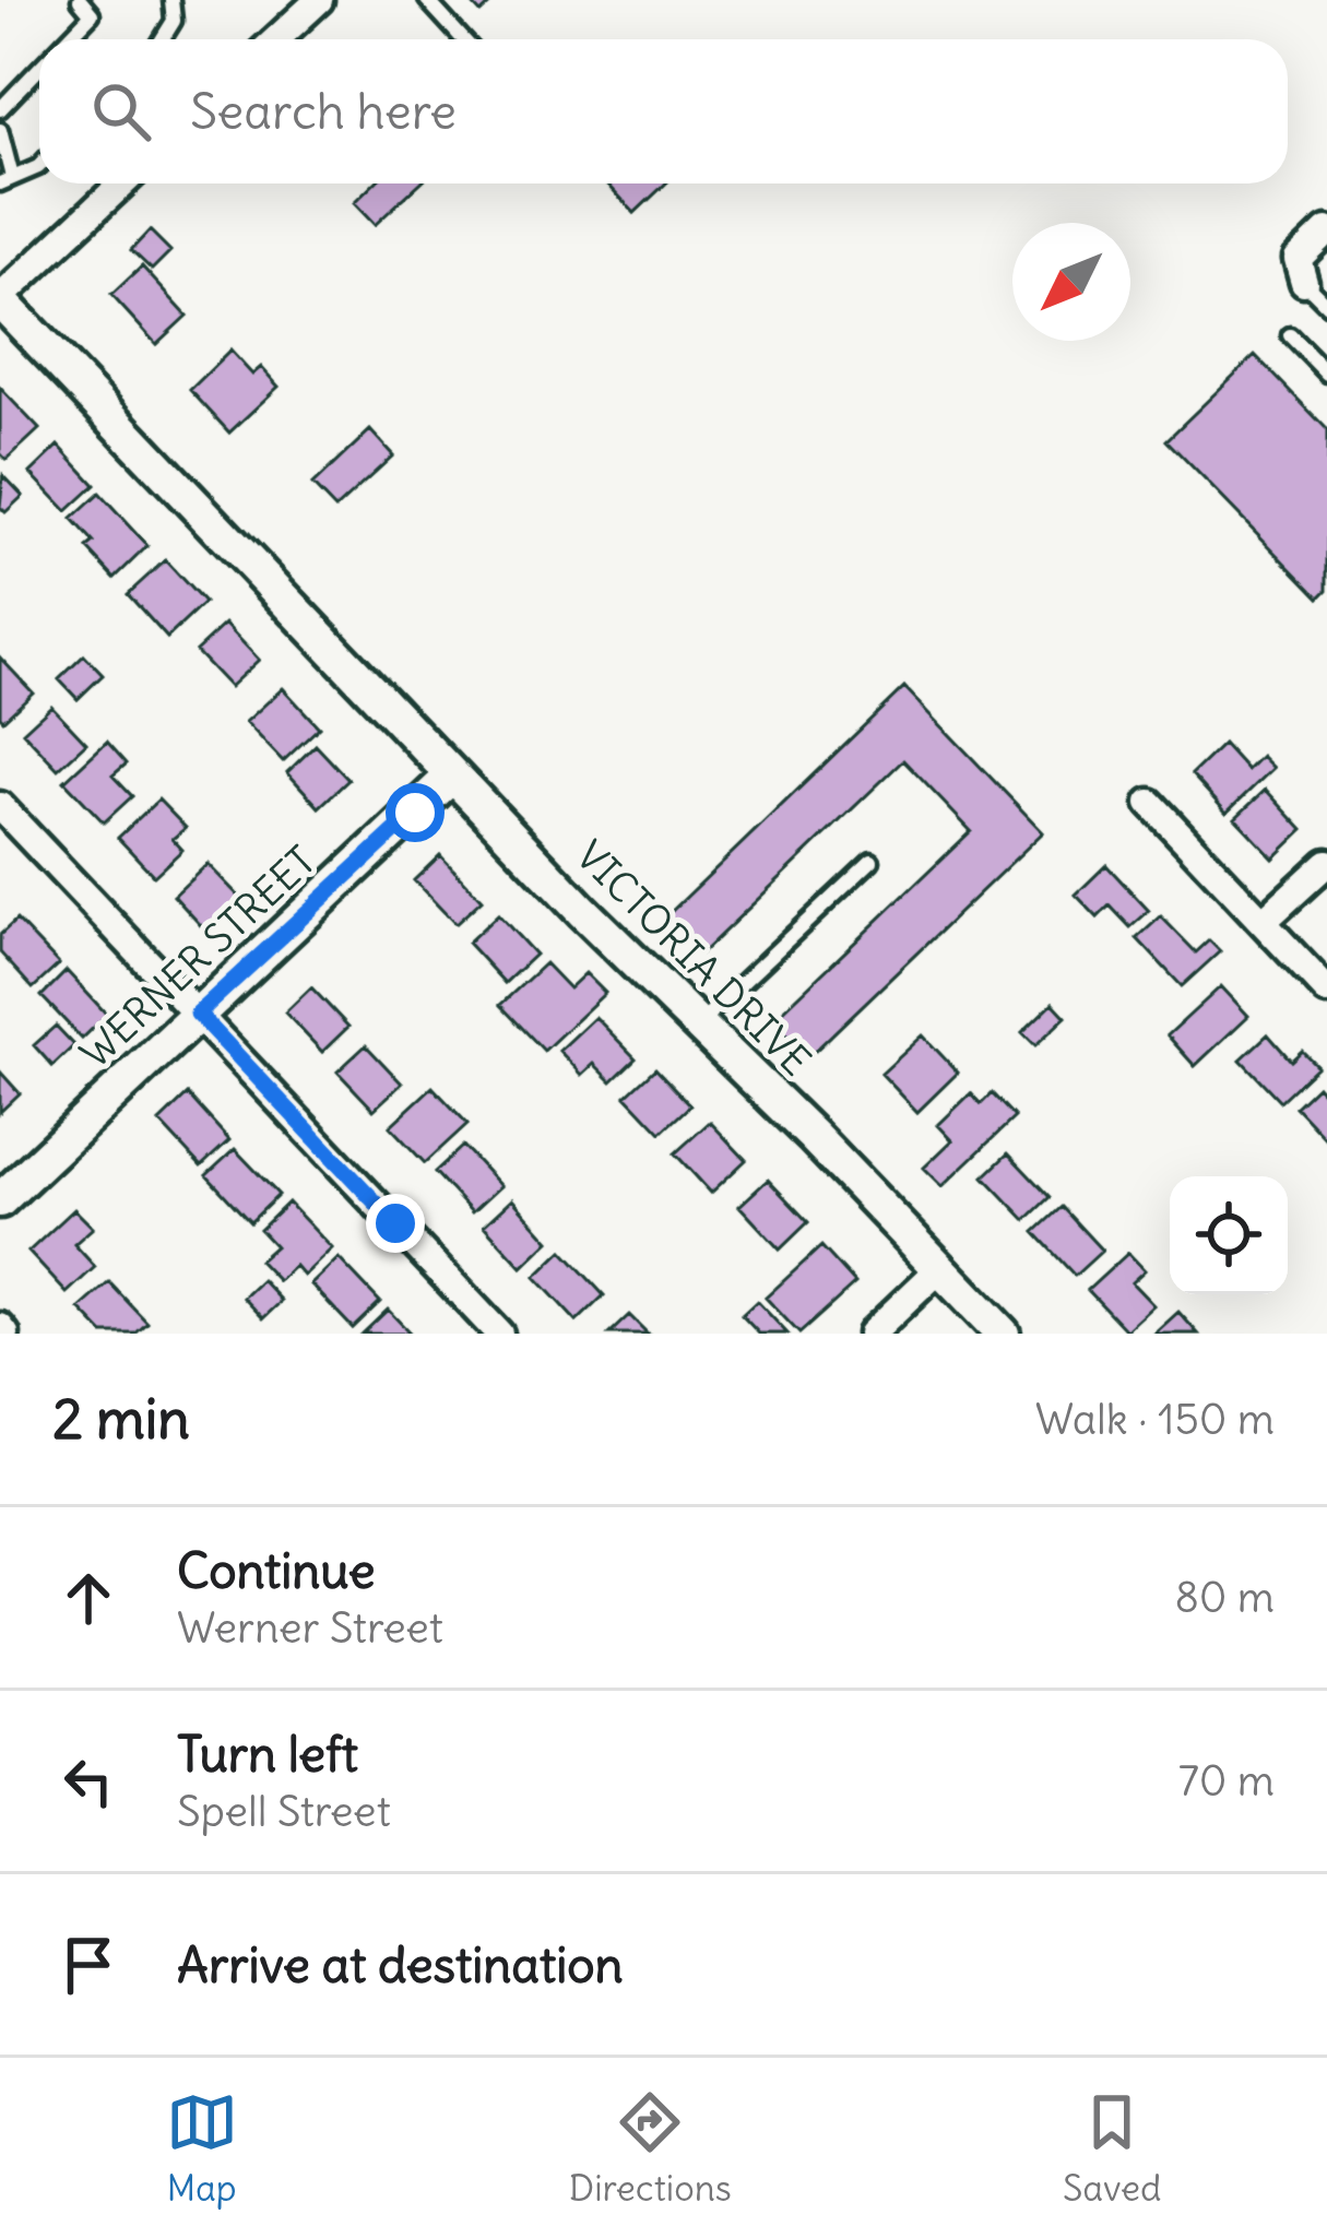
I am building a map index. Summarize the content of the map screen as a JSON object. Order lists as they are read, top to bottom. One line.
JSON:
{"streets":{"street":["WERNER STREET","VICTORIA DRIVE"]},"crossings":[["WERNER STREET","VICTORIA DRIVE"]],"north":"bottom left","page":{"search":"Search here","heading":["2 min","Walk · 150 m"],"list":[["Continue","Werner Street","80 m"],["Turn left","Spell Street","70 m"],"Arrive at destination"],"nav":["Map","Directions","Saved"]}}
